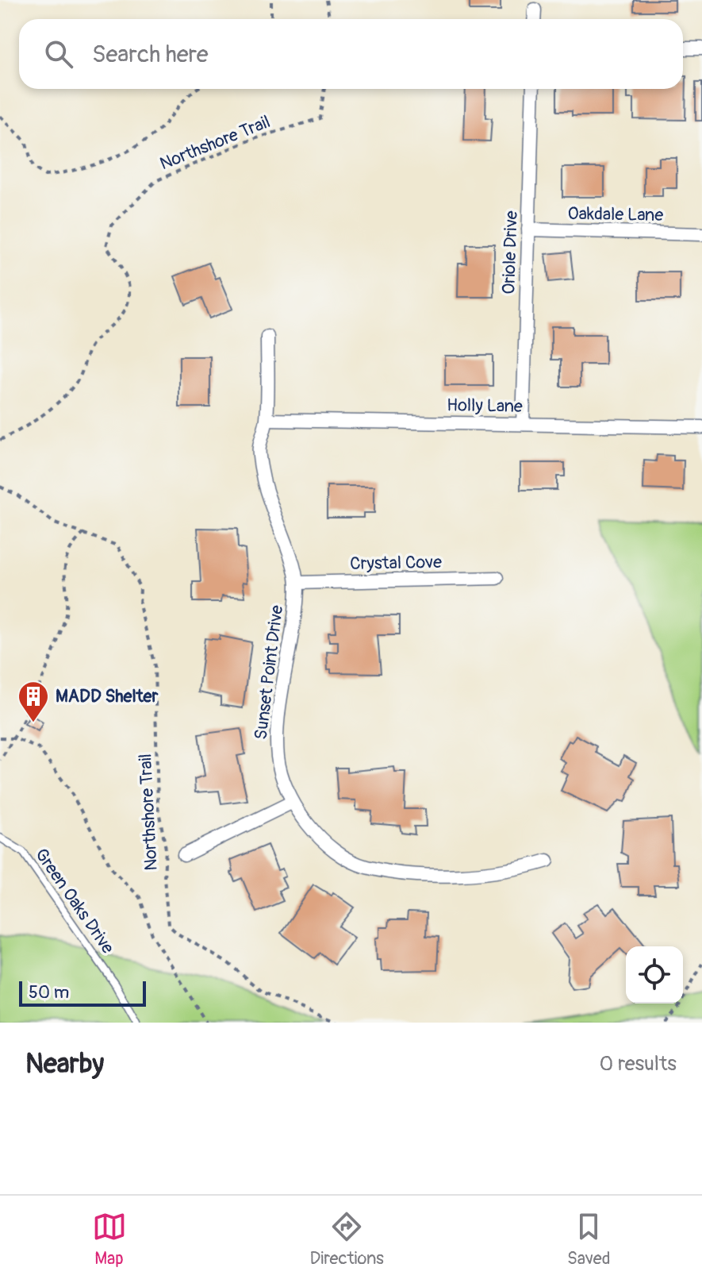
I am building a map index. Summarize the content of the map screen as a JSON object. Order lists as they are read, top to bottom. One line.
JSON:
{"streets":{"street":["Oakdale Lane","Oriole Drive","Holly Lane","Crystal Cove","Sunset Point Drive"],"lane":["Green Oaks Drive"],"path":["Northshore Trail"]},"crossings":[["Oakdale Lane","Oriole Drive"],["Oriole Drive","Holly Lane"],["Holly Lane","Sunset Point Drive"],["Crystal Cove","Sunset Point Drive"]],"places":{"building":["MADD Shelter"]},"scale_bar":"50 m","page":{"search":"Search here","scale":"50 m","heading":["Nearby","0 results"],"nav":["Map","Directions","Saved"]}}
